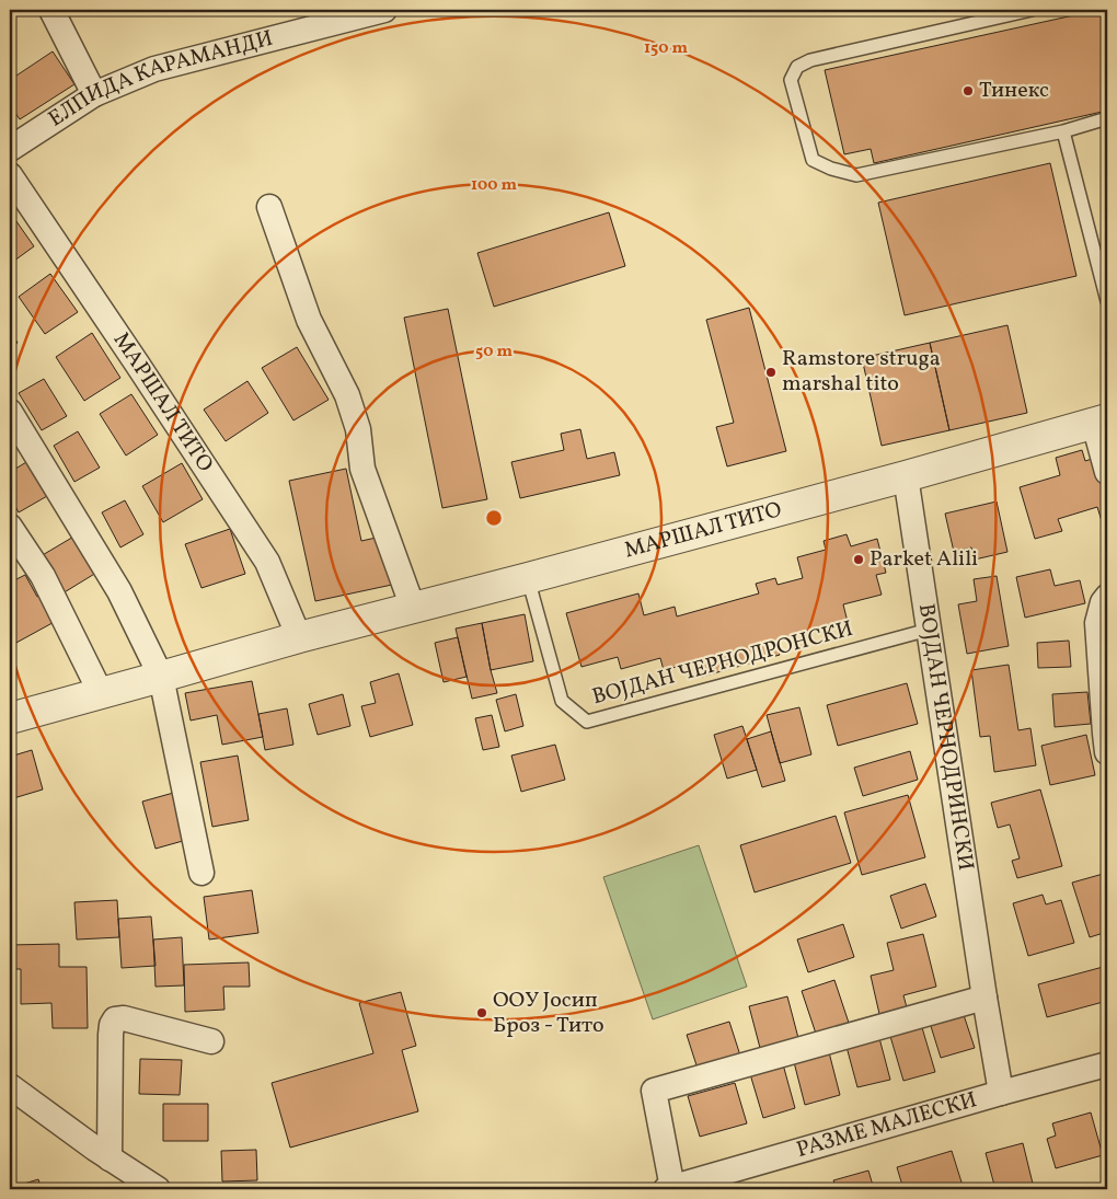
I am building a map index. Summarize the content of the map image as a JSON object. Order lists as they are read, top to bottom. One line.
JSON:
{"streets":{"street":["ЕЛПИДА КАРАМАНДИ","МАРШАЛ ТИТО","ВОЈДАН ЧЕРНОДРИНСКИ","РАЗМЕ МАЛЕСКИ"],"lane":["ВОЈДАН ЧЕРНОДРОНСКИ"]},"crossings":[["МАРШАЛ ТИТО","ВОЈДАН ЧЕРНОДРОНСКИ"],["МАРШАЛ ТИТО","ВОЈДАН ЧЕРНОДРИНСКИ"],["ВОЈДАН ЧЕРНОДРОНСКИ","ВОЈДАН ЧЕРНОДРИНСКИ"],["ВОЈДАН ЧЕРНОДРИНСКИ","РАЗМЕ МАЛЕСКИ"]],"places":["Тинекс","Ramstore struga marshal tito","Parket Alili","ООУ Јосип Броз - Тито"],"rings":["150 m","100 m","50 m"]}
